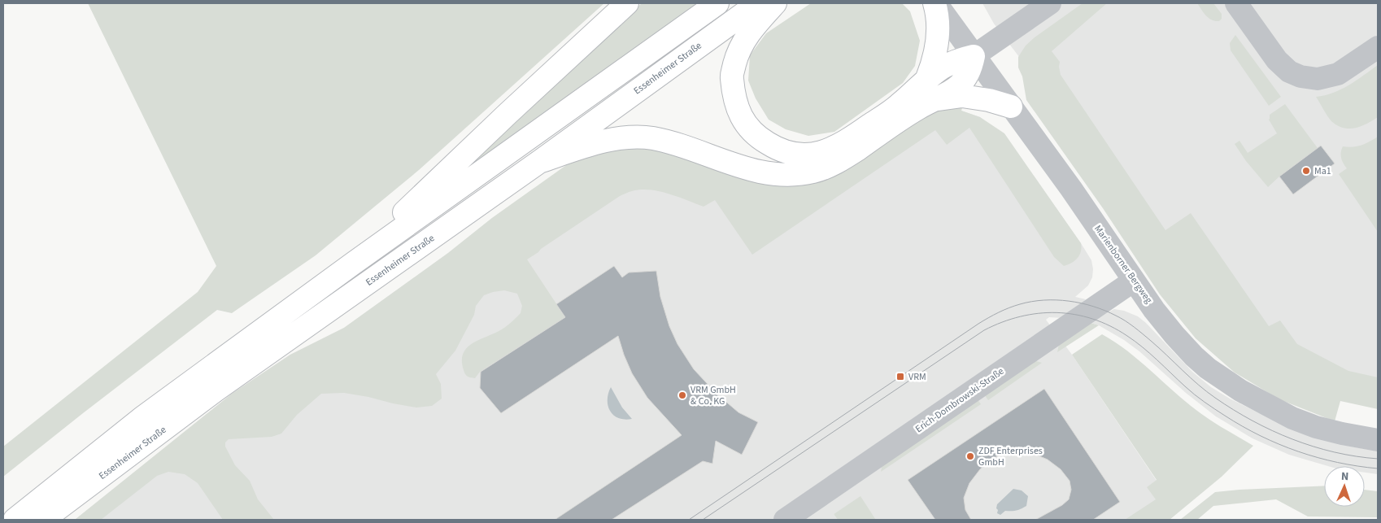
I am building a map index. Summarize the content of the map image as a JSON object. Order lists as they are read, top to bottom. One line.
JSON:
{"streets":{"main road":["Essenheimer Straße"],"street":["Marienborner Bergweg","Erich-Dombrowski-Straße"]},"crossings":[["Marienborner Bergweg","Erich-Dombrowski-Straße"]],"places":{"other":["Ma1","VRM GmbH & Co. KG","ZDF Enterprises GmbH"],"transit":["VRM"]},"north":"top"}
